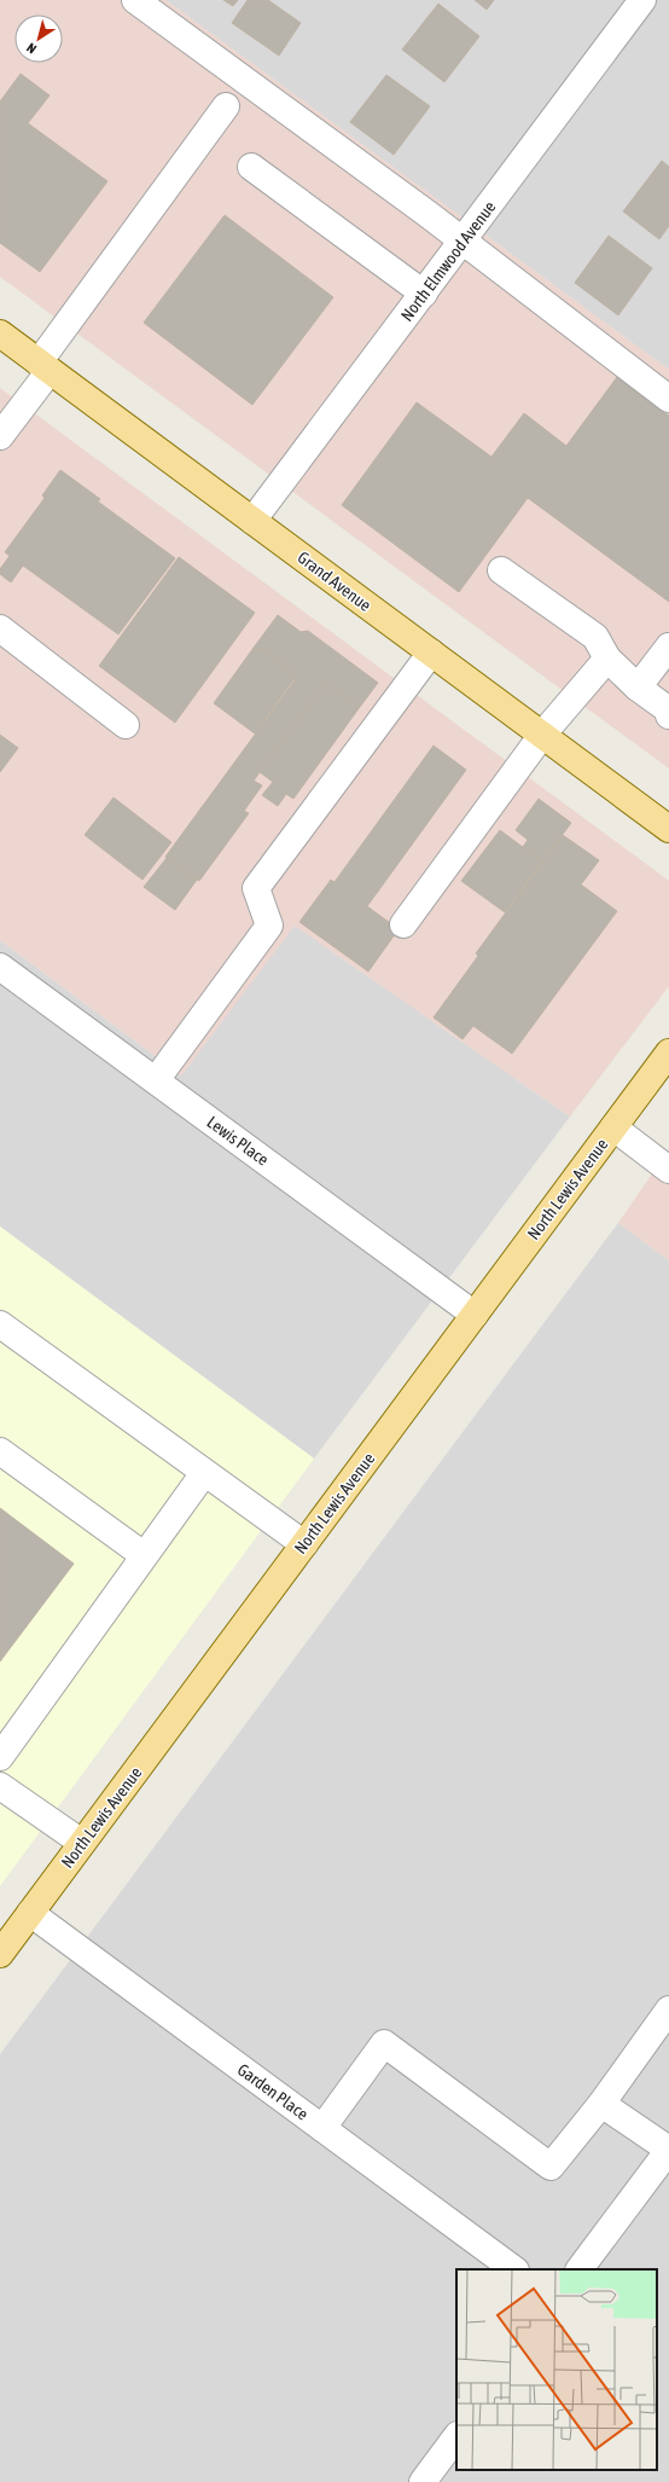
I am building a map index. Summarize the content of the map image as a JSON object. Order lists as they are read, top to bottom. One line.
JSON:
{"streets":{"main road":["Grand Avenue","North Lewis Avenue"],"street":["North Elmwood Avenue","Lewis Place","Garden Place"]},"crossings":[["North Elmwood Avenue","Grand Avenue"],["Lewis Place","North Lewis Avenue"],["North Lewis Avenue","Garden Place"]],"north":"bottom left"}
